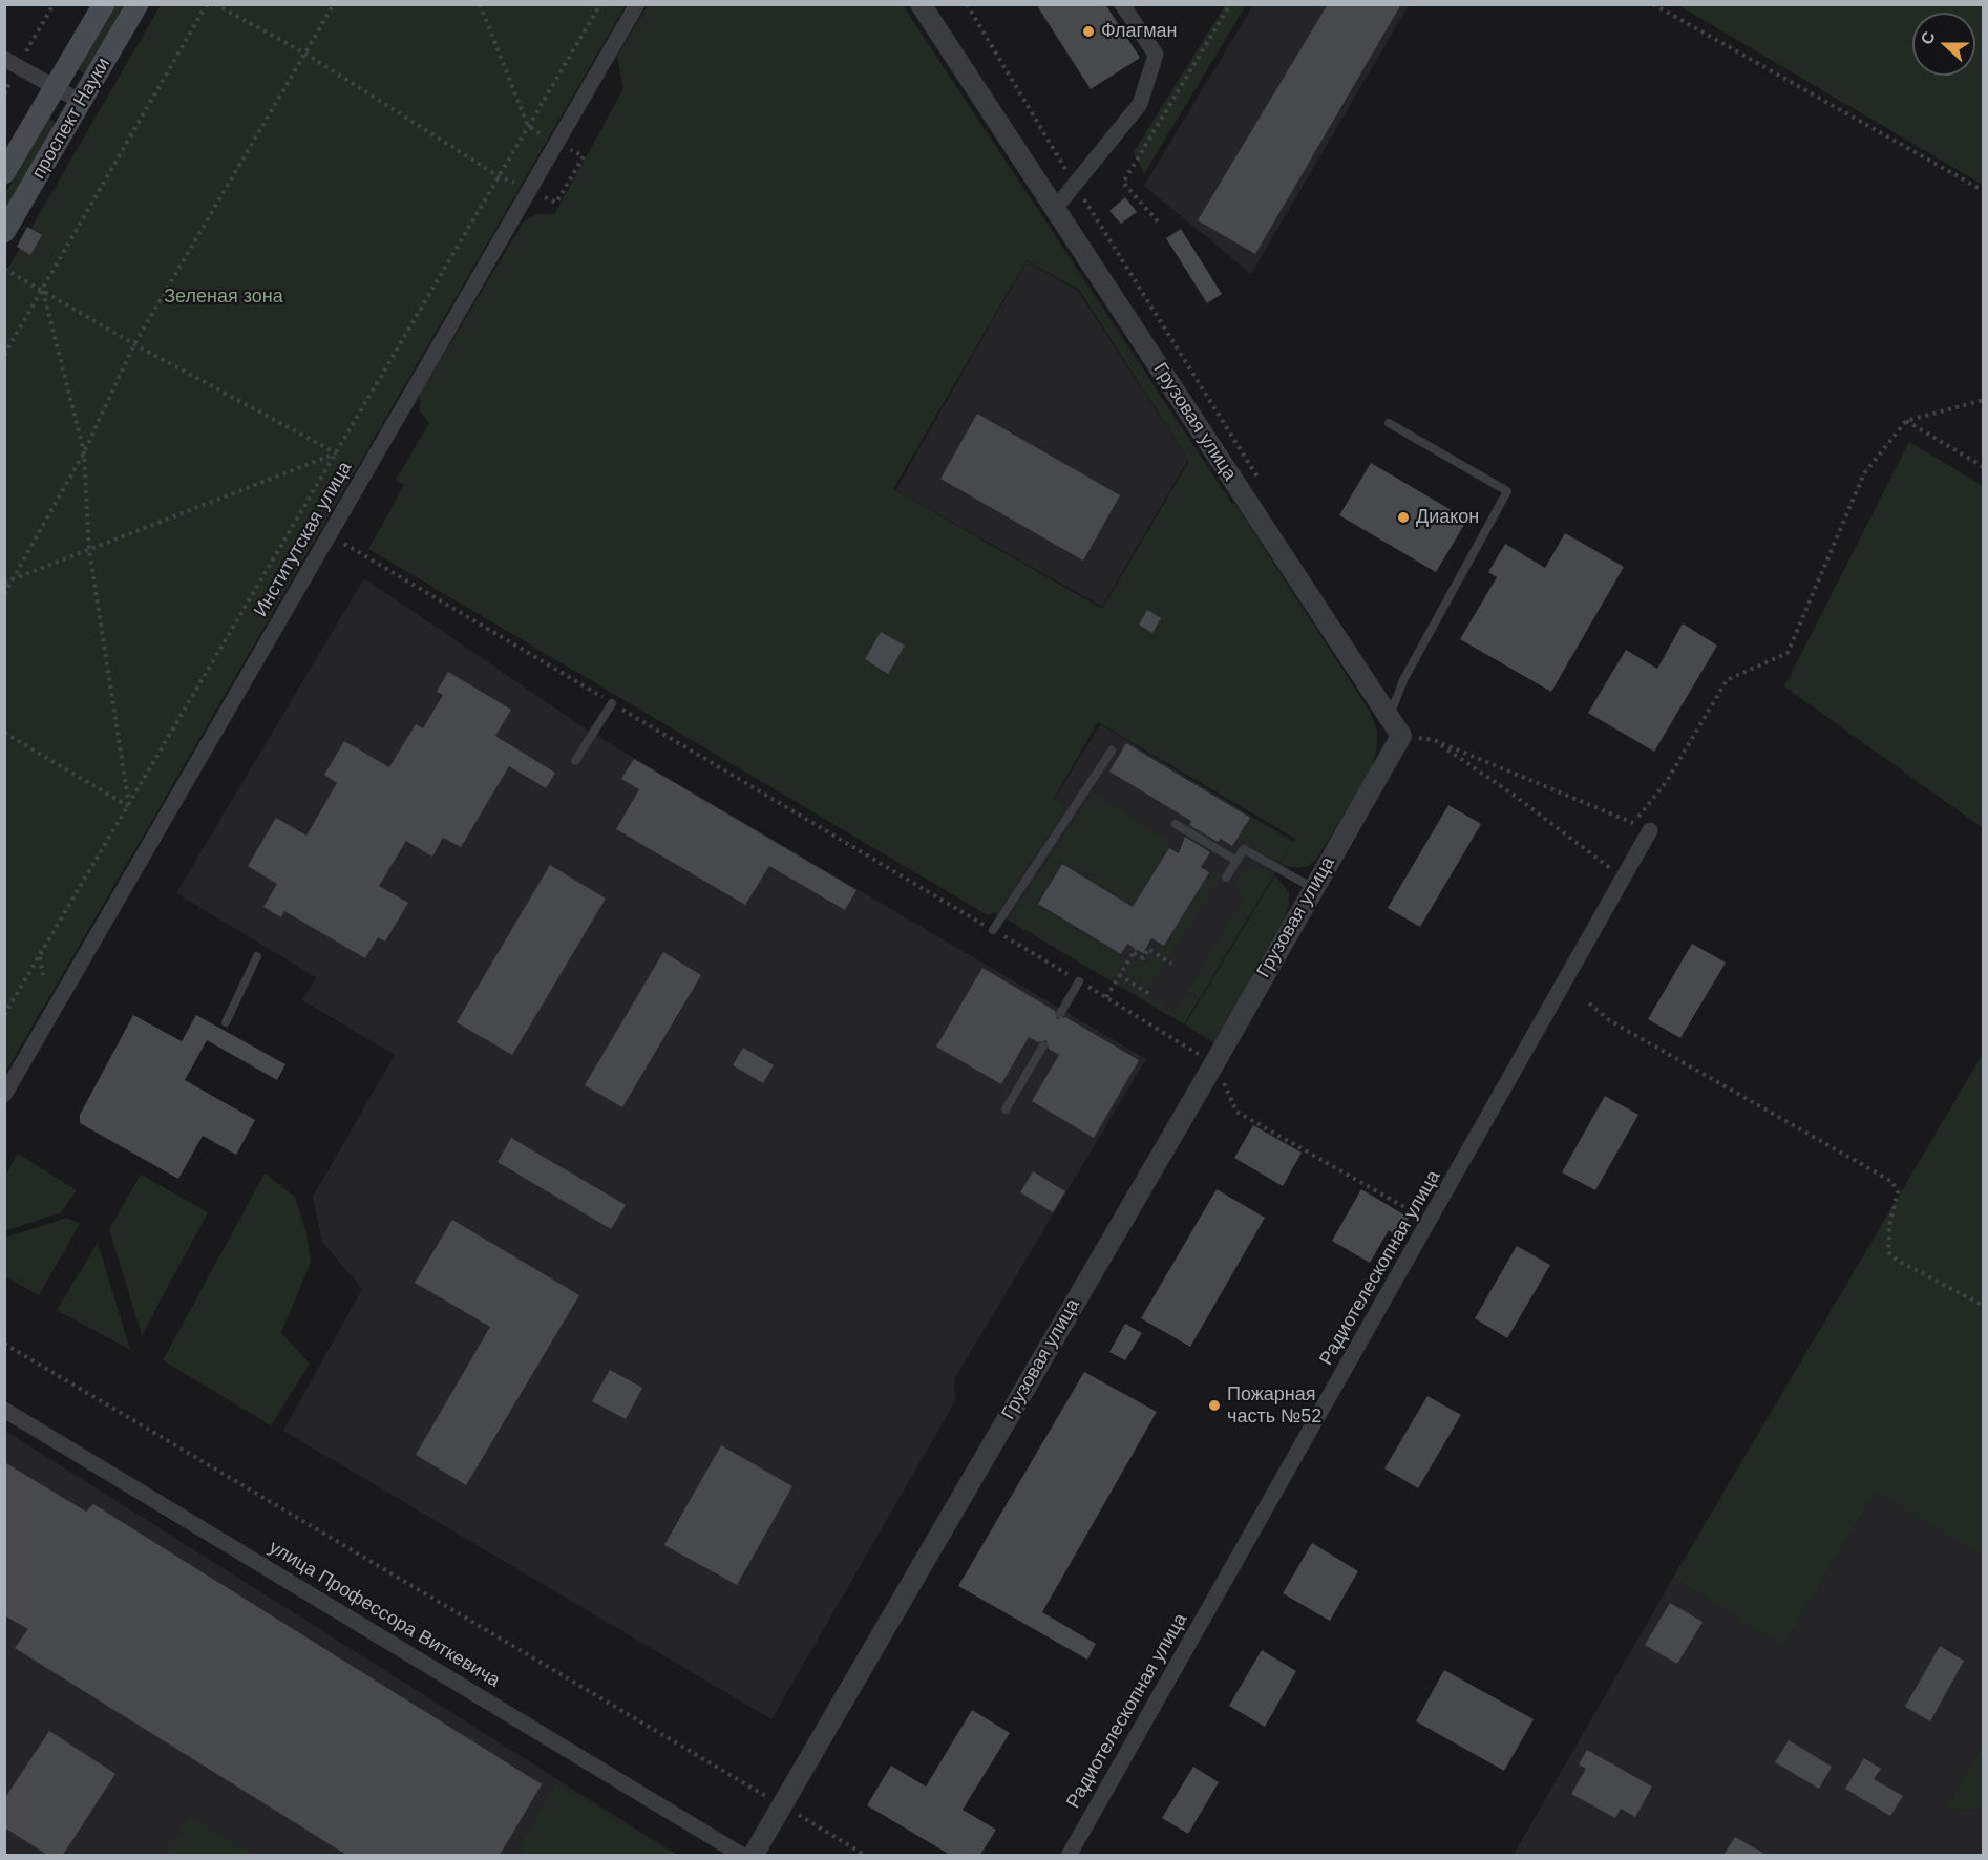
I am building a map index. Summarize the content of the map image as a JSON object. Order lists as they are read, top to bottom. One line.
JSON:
{"streets":{"main road":["проспект Науки"],"street":["Грузовая улица","Институтская улица","Радиотелескопная улица","улица Профессора Виткевича"]},"parks":["Зеленая зона"],"places":["Флагман","Диакон","Пожарная часть №52"],"north":"left"}
